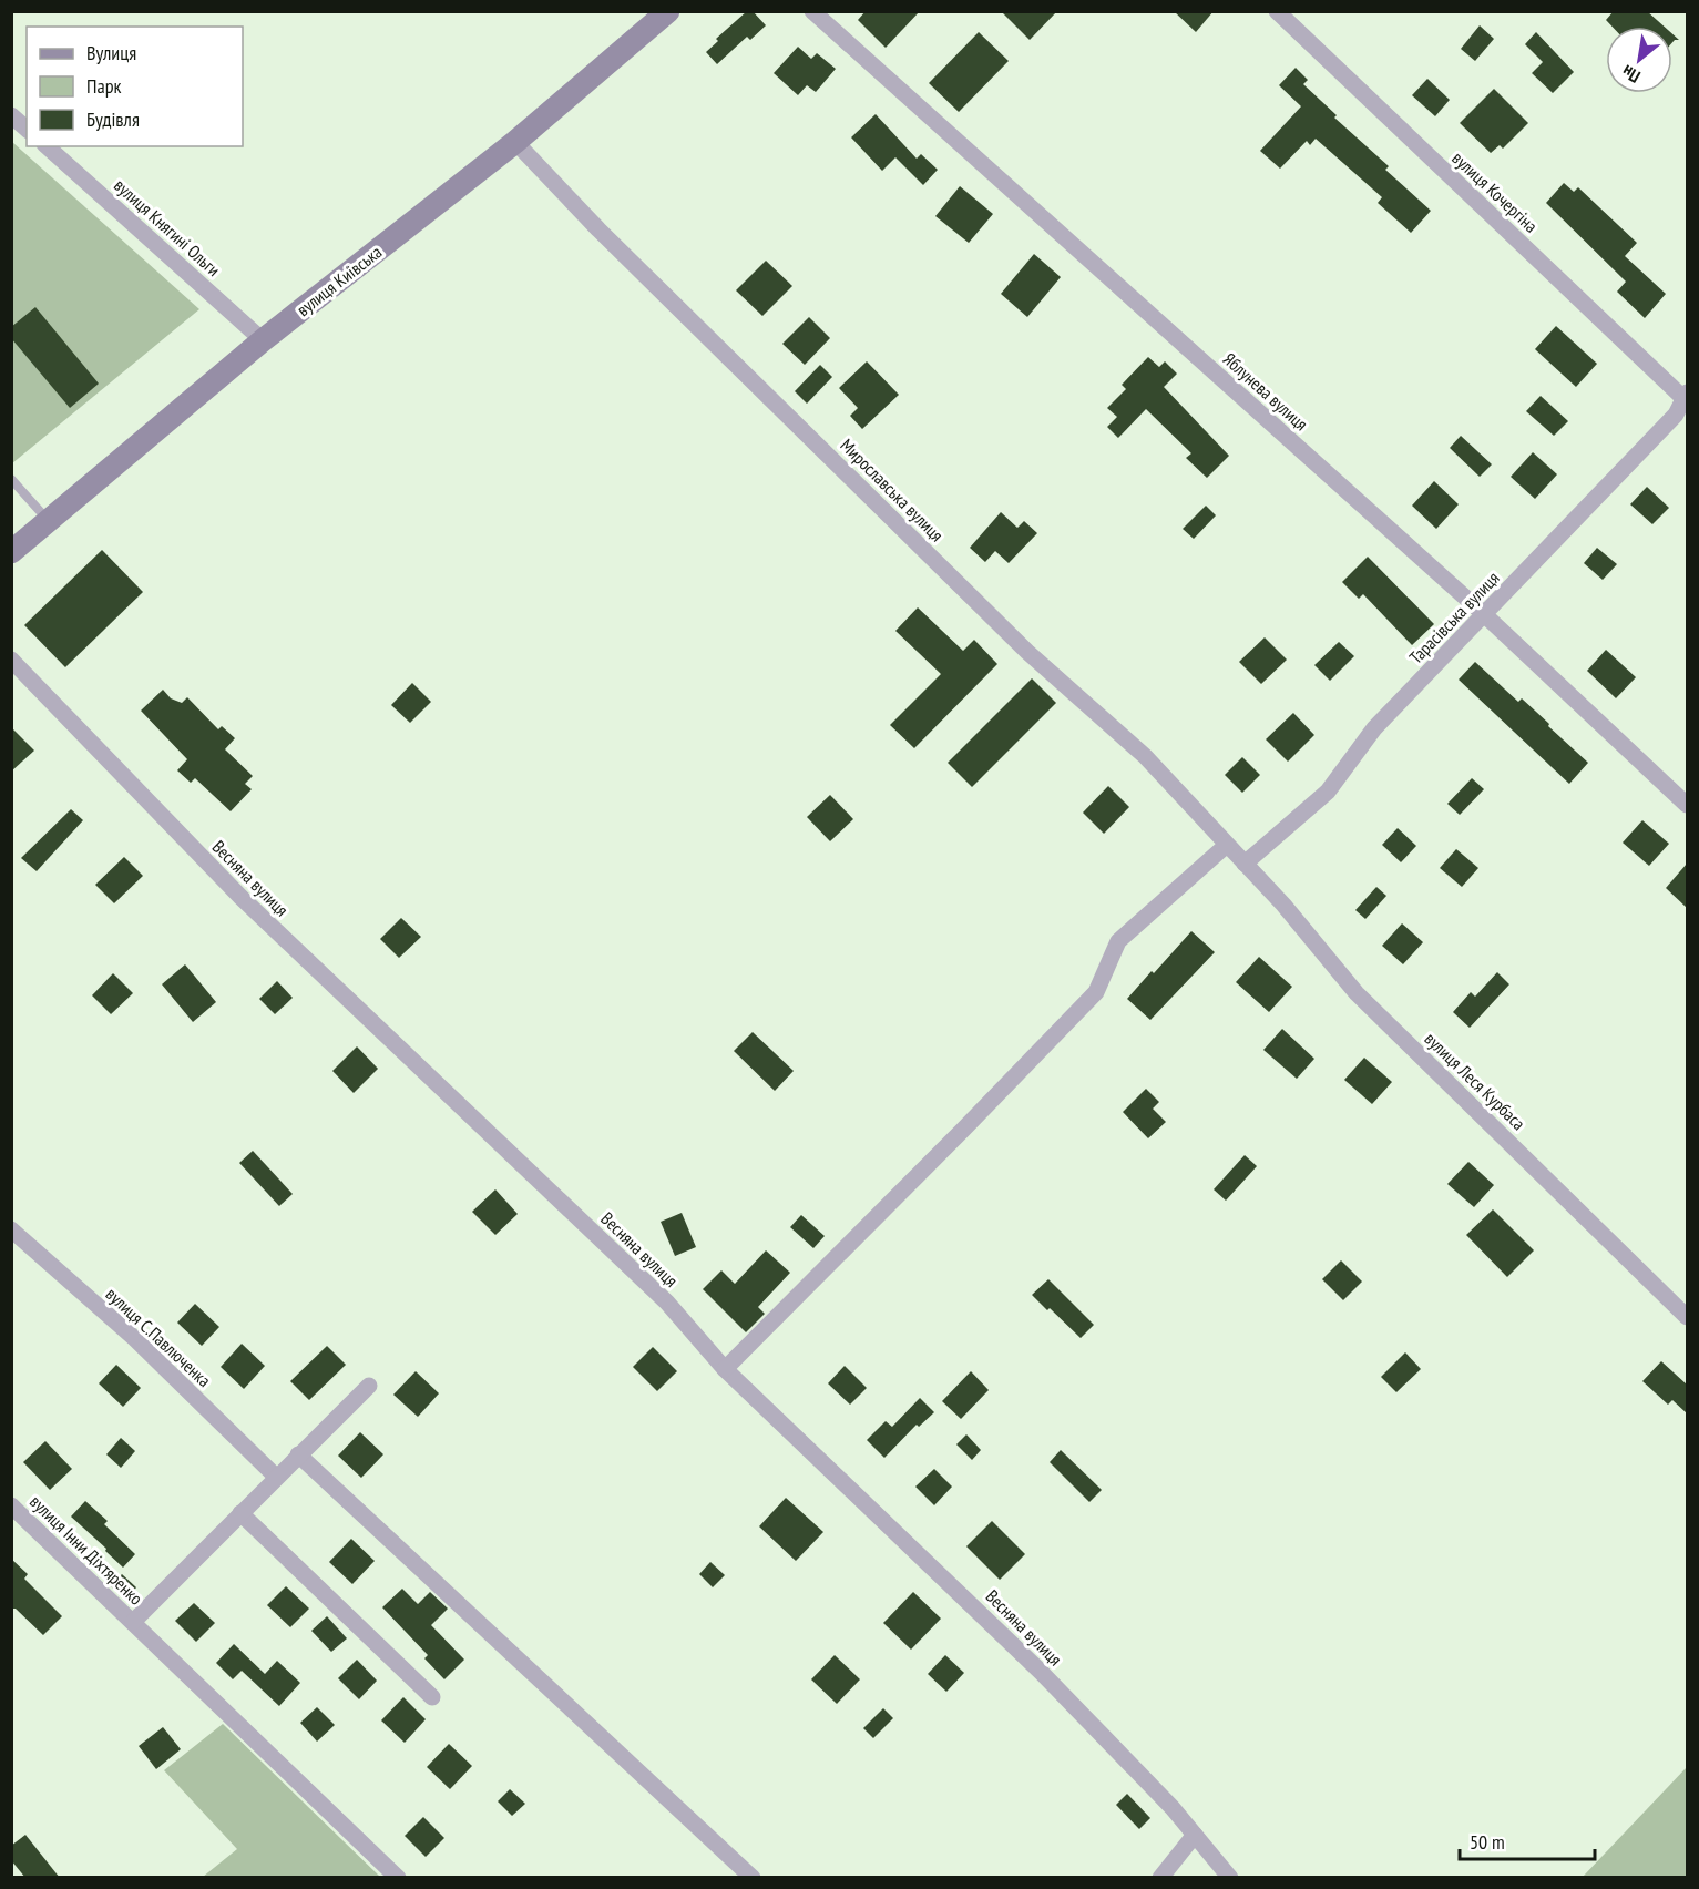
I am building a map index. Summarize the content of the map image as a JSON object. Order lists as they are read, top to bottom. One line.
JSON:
{"streets":{"street":["вулиця Кочергіна","вулиця Княгині Ольги","вулиця Київська","Яблунева вулиця","Мирославська вулиця","Тарасівська вулиця","Весняна вулиця","вулиця Леся Курбаса","вулиця С.Павлюченка","вулиця Інни Діхтяренко"]},"crossings":[["вулиця Кочергіна","Тарасівська вулиця"],["вулиця Княгині Ольги","вулиця Київська"],["вулиця Київська","Мирославська вулиця"],["Яблунева вулиця","Тарасівська вулиця"],["Мирославська вулиця","Тарасівська вулиця"],["Мирославська вулиця","вулиця Леся Курбаса"],["Тарасівська вулиця","вулиця Леся Курбаса"]],"legend":["Вулиця","Парк","Будівля"],"scale_bar":"50 m","north":"bottom left"}
